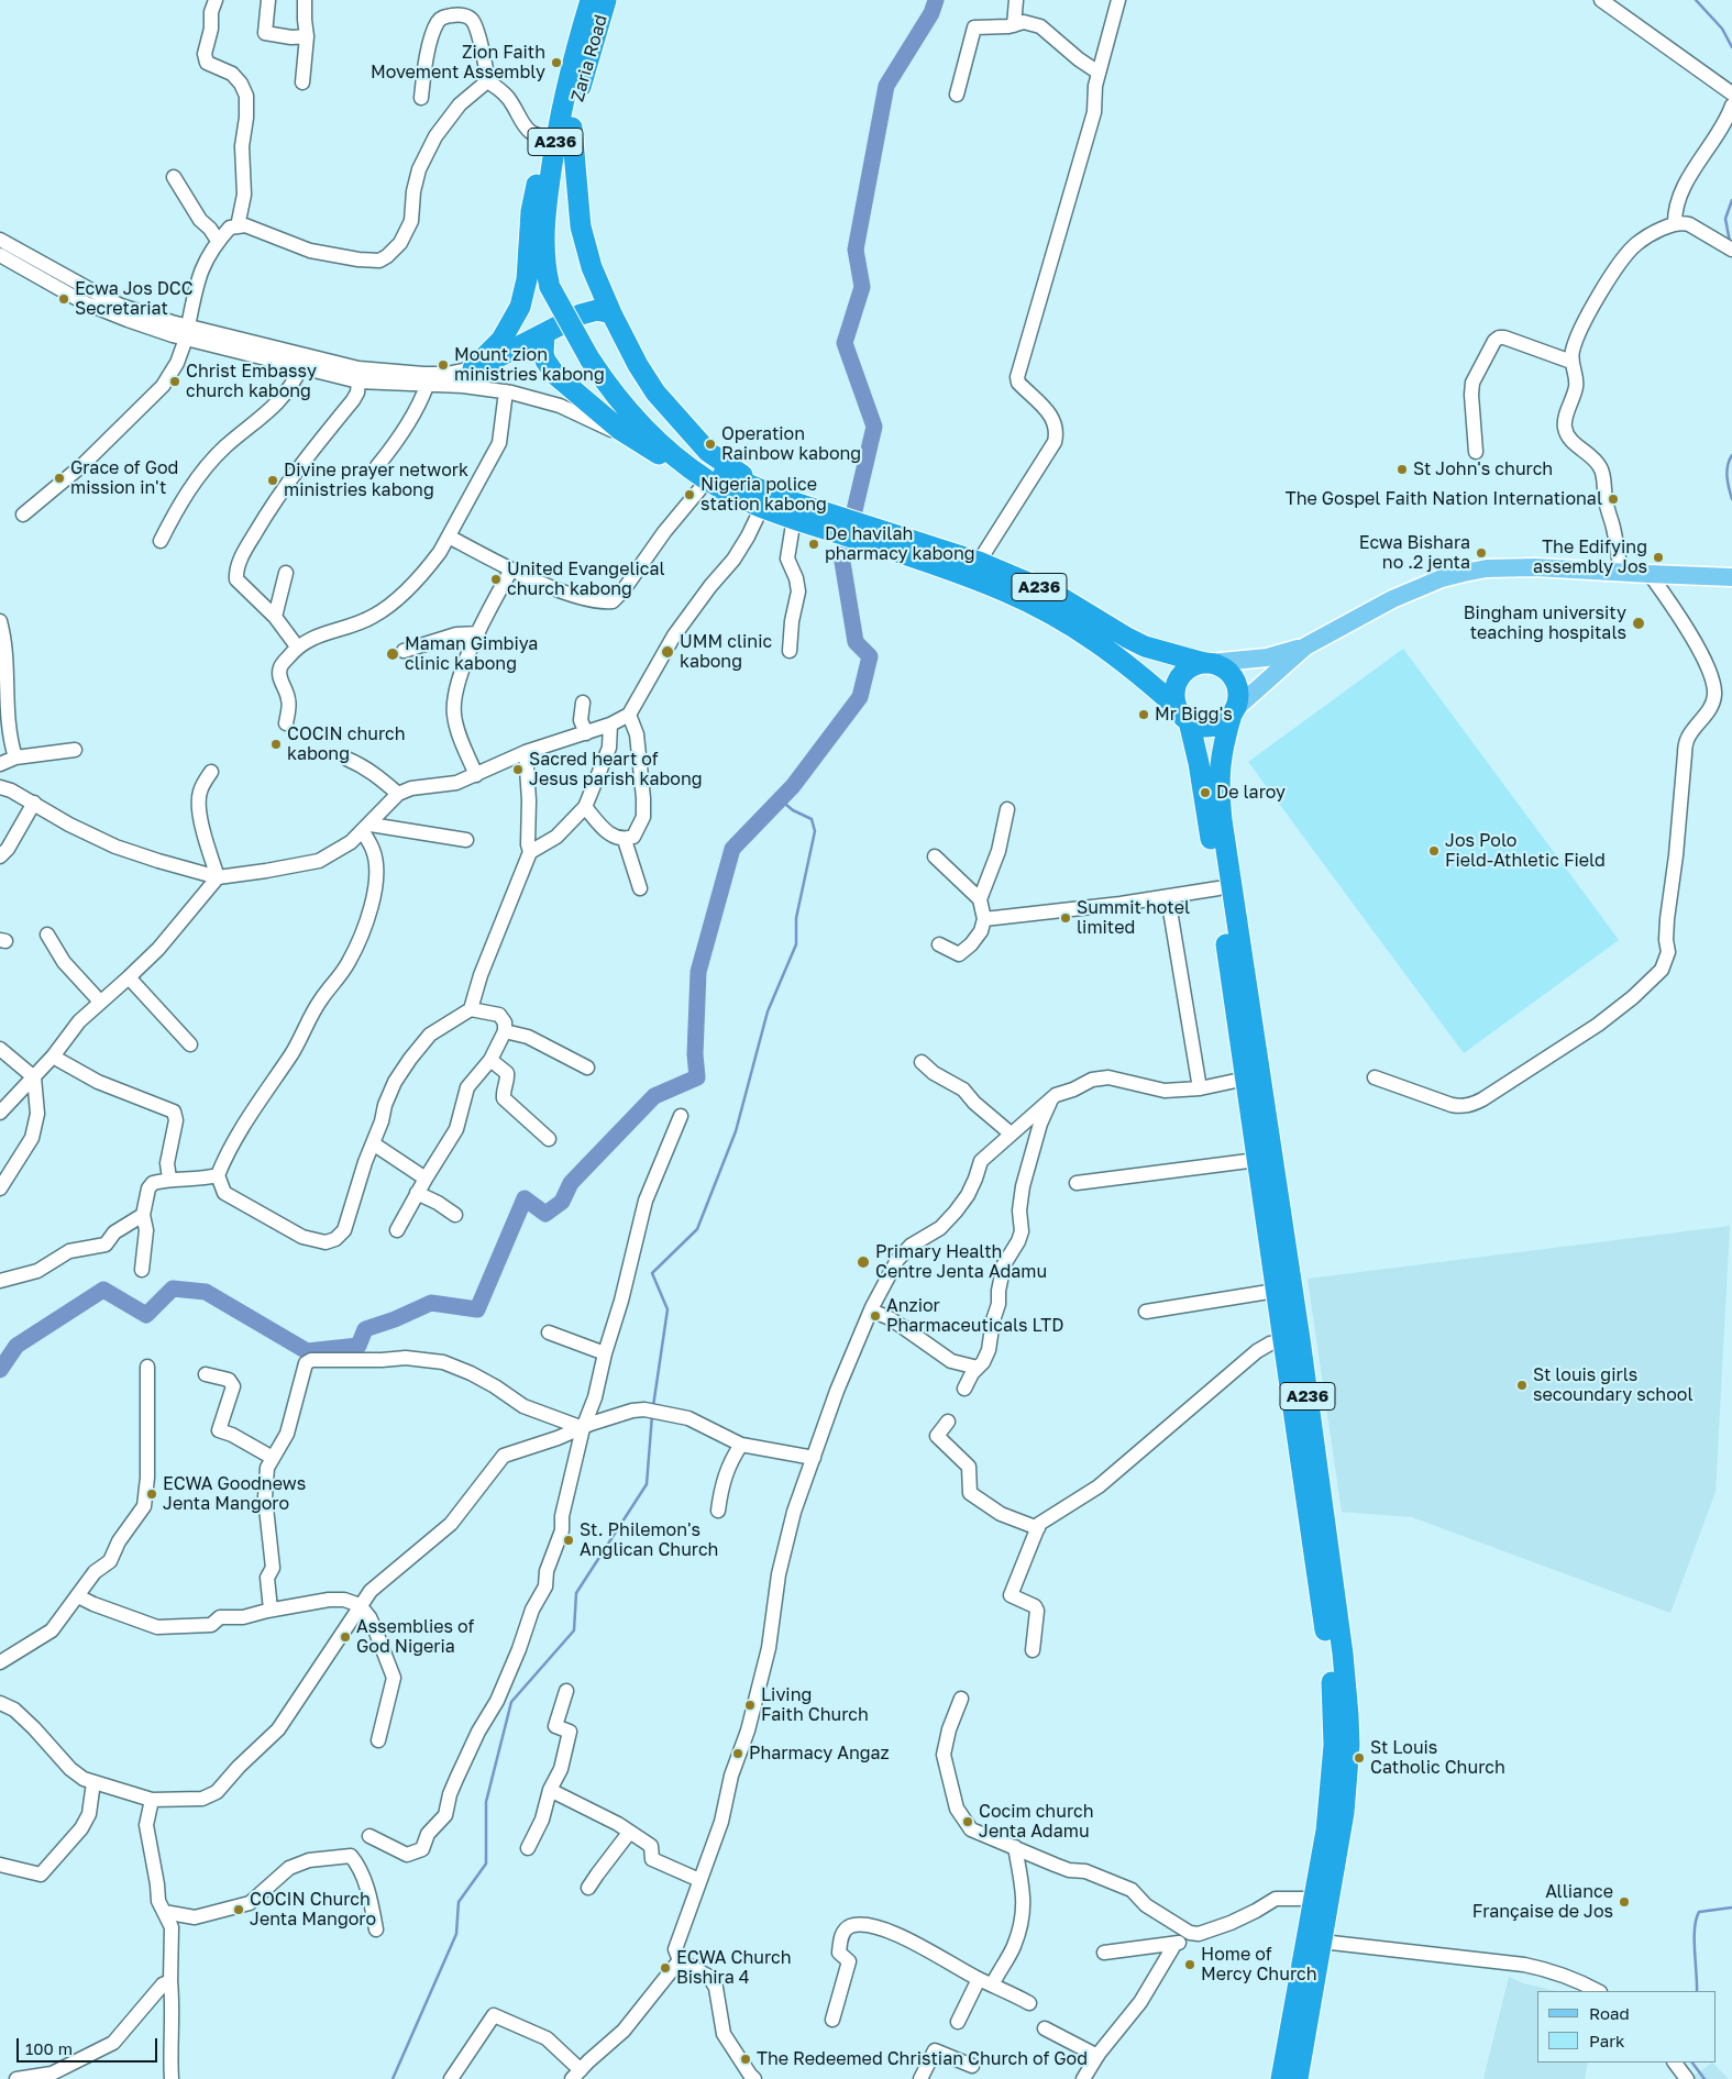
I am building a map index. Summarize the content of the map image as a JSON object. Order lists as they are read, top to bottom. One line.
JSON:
{"streets":{"highway":["Zaria Road","A236"]},"crossings":[["Zaria Road","A236"]],"places":["Zion Faith Movement Assembly","Ecwa Jos DCC Secretariat","Mount zion ministries kabong","Christ Embassy church kabong","Operation Rainbow kabong","St John's church","Grace of God mission in't","Divine prayer network ministries kabong","Nigeria police station kabong","The Gospel Faith Nation International","De havilah pharmacy kabong","Ecwa Bishara no .2 jenta","The Edifying assembly Jos","United Evangelical church kabong","Bingham university teaching hospitals","UMM clinic kabong","Maman Gimbiya clinic kabong","Mr Bigg's","COCIN church kabong","Sacred heart of Jesus parish kabong","De laroy","Jos Polo Field-Athletic Field","Summit hotel limited","Primary Health Centre Jenta Adamu","Anzior Pharmaceuticals LTD","St louis girls secoundary school","ECWA Goodnews Jenta Mangoro","St. Philemon's Anglican Church","Assemblies of God Nigeria","Living Faith Church","Pharmacy Angaz","St Louis Catholic Church","Cocim church Jenta Adamu","Alliance Française de Jos","COCIN Church Jenta Mangoro","Home of Mercy Church","ECWA Church Bishira 4","The Redeemed Christian Church of God"],"legend":["Road","Park"],"scale_bar":"100 m"}
